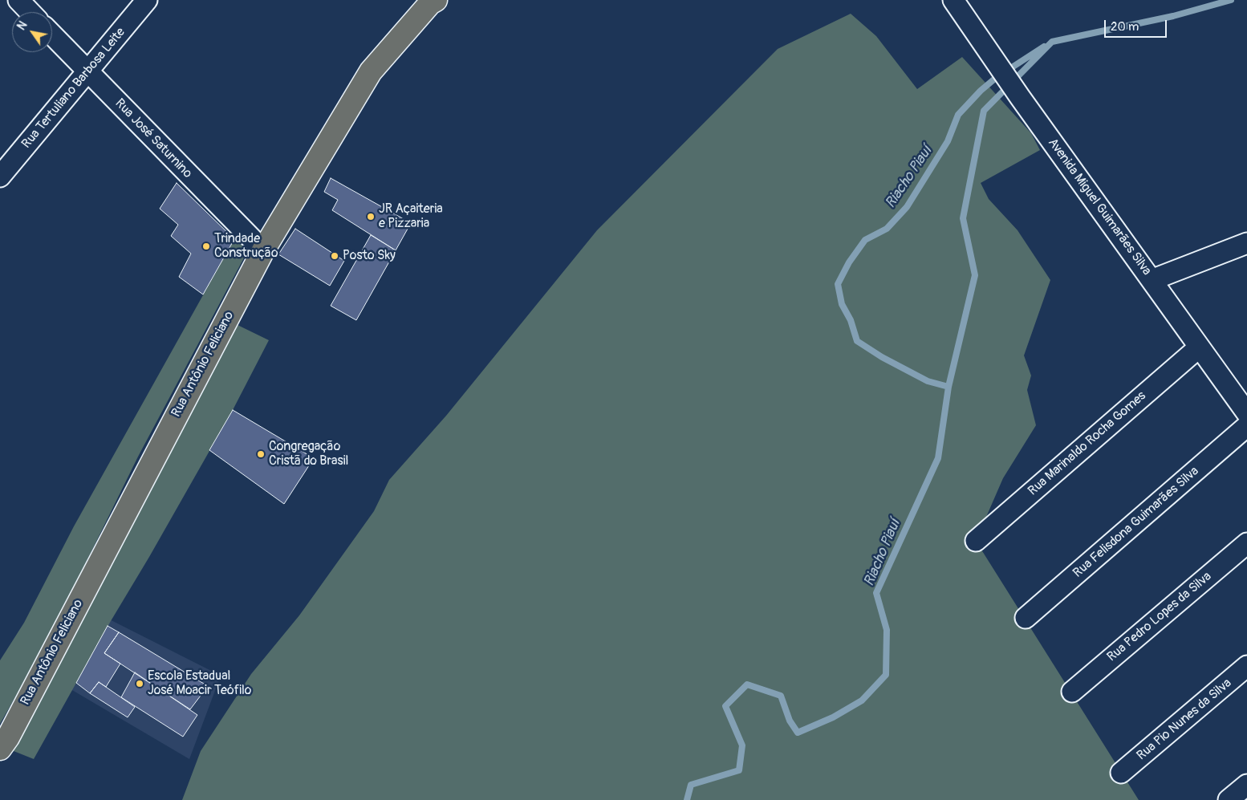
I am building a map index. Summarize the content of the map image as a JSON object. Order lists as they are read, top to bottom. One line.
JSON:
{"streets":{"main road":["Rua Antônio Feliciano"],"street":["Rua Tertuliano Barbosa Leite","Rua José Saturnino","Avenida Miguel Guimarães Silva","Rua Marinaldo Rocha Gomes","Rua Felisdona Guimarães Silva","Rua Pedro Lopes da Silva","Rua Pio Nunes da Silva"]},"crossings":[["Rua Tertuliano Barbosa Leite","Rua José Saturnino"],["Rua José Saturnino","Rua Antônio Feliciano"],["Avenida Miguel Guimarães Silva","Rua Marinaldo Rocha Gomes"]],"water":["Riacho Piauí"],"places":["JR Açaiteria e Pizzaria","Trindade Construção","Posto Sky","Congregação Cristã do Brasil","Escola Estadual José Moacir Teófilo"],"scale_bar":"20 m","north":"top left"}
